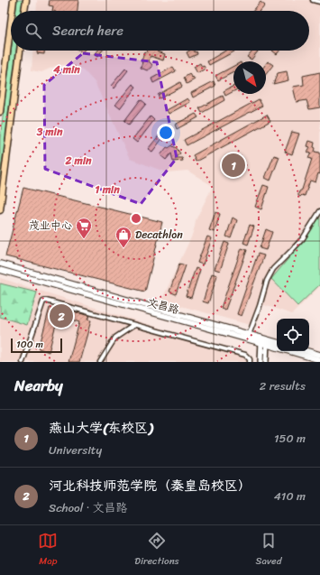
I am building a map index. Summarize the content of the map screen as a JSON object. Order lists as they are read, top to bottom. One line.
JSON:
{"streets":{"main road":["文昌路"]},"places":{"supermarket":["茂业中心"],"shop":["Decathlon"]},"scale_bar":"100 m","north":"bottom right","page":{"search":"Search here","pins":["1","2"],"scale":"100 m","heading":["Nearby","2 results"],"list":[{"mark":"1","name":"燕山大学(东校区)","note":"University","value":"150 m"},{"mark":"2","name":"河北科技师范学院（秦皇岛校区）","note":"School · 文昌路","value":"410 m"}],"nav":["Map","Directions","Saved"]},"rings":["4 min","3 min","2 min","1 min"]}
